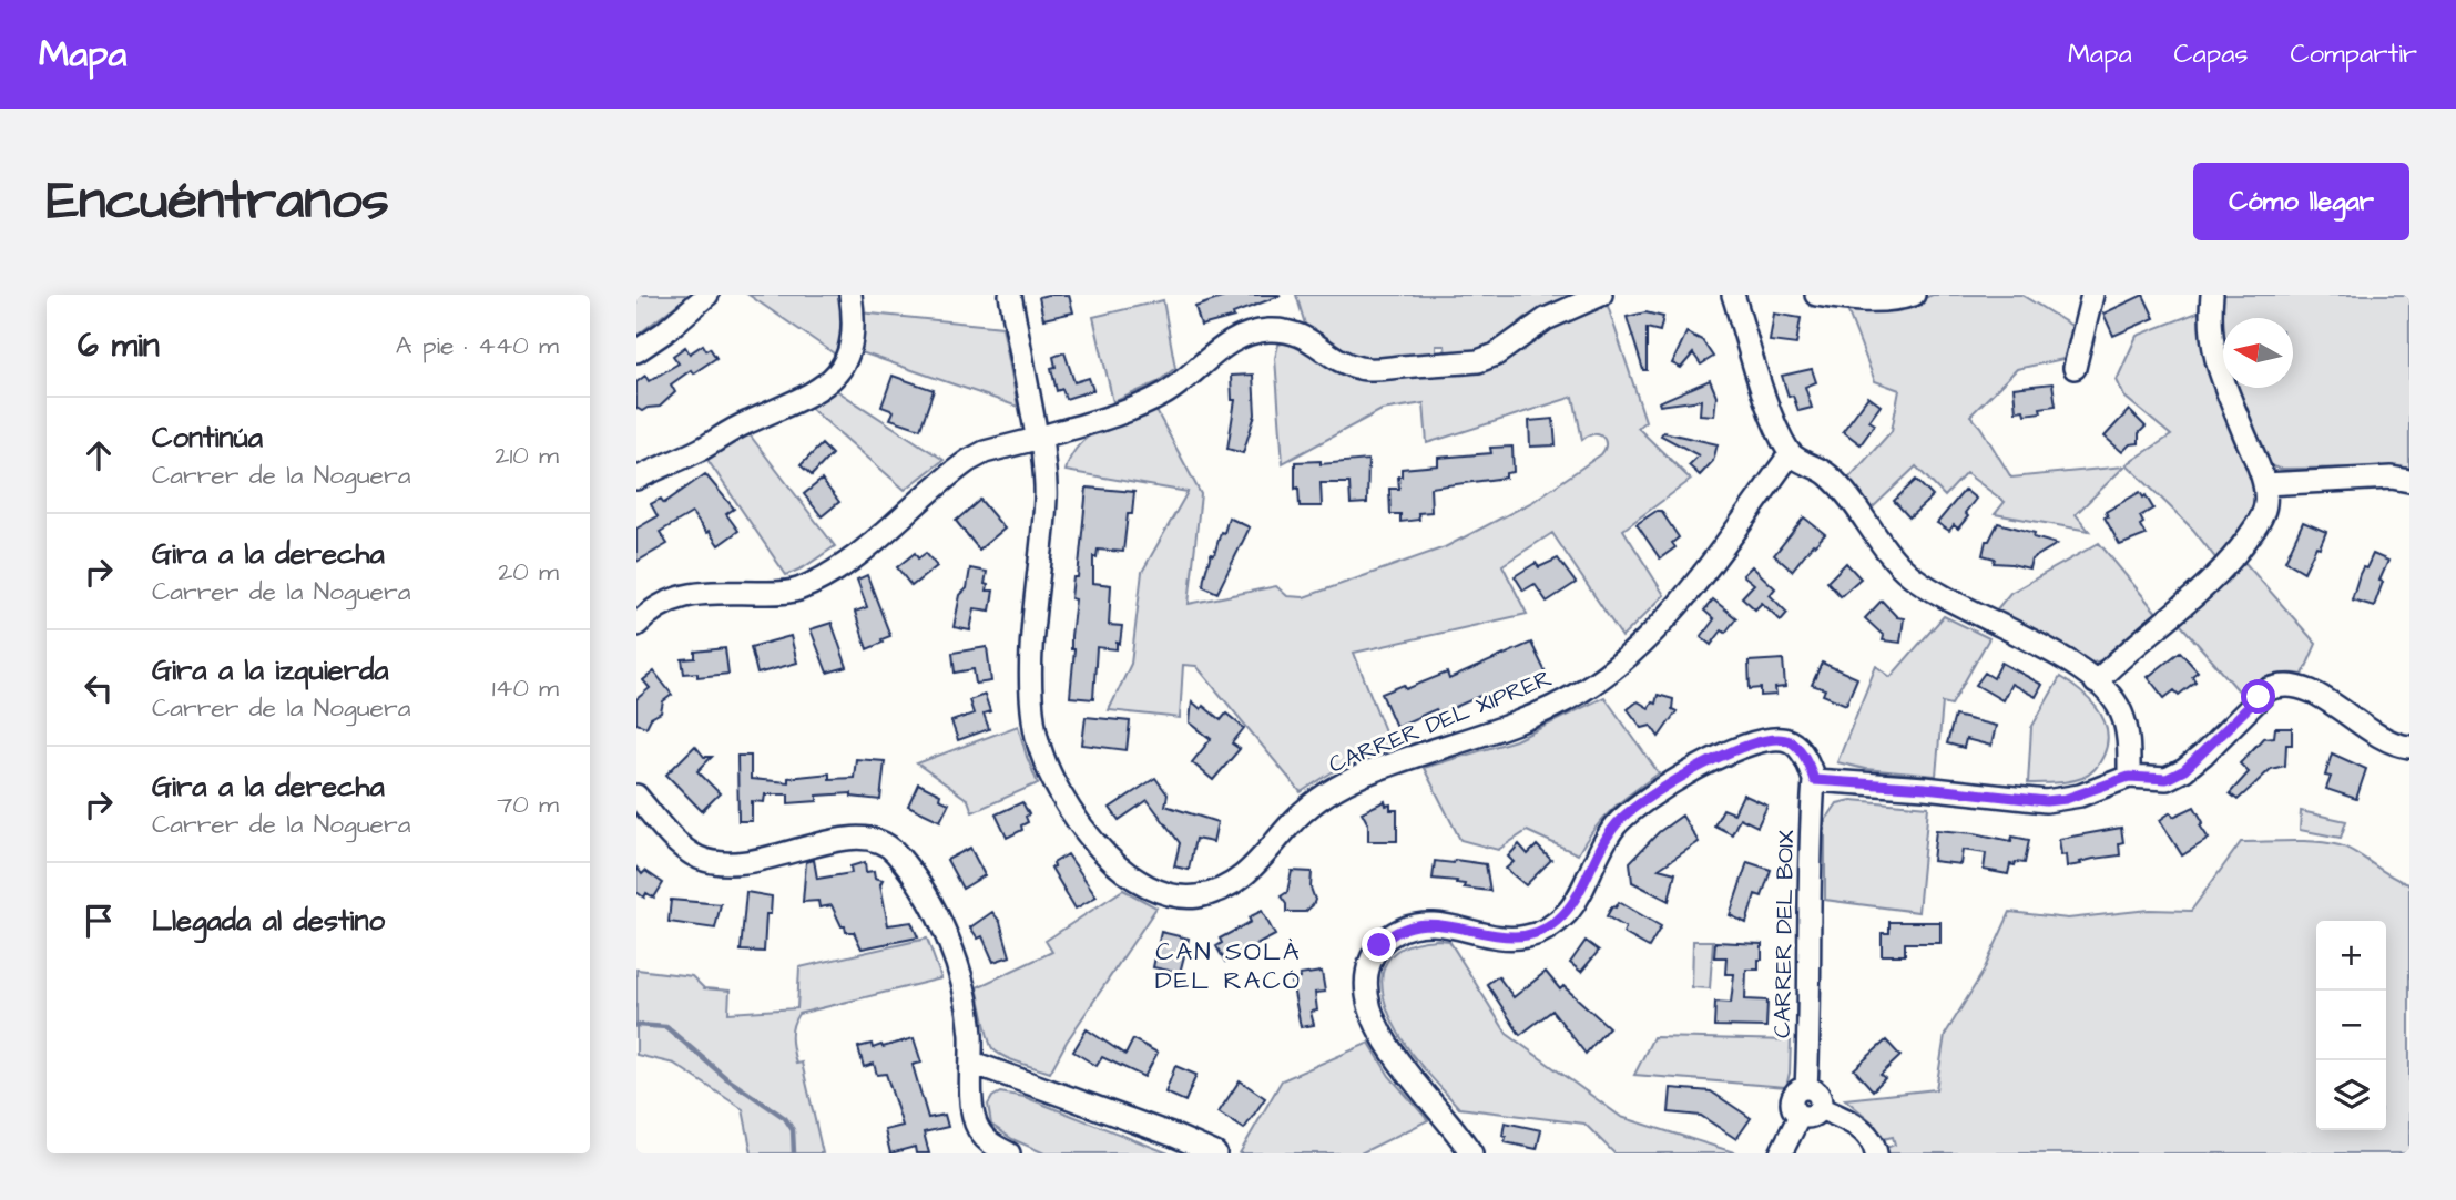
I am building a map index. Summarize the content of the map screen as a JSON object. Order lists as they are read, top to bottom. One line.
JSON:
{"streets":{"street":["CARRER DEL XIPRER","CARRER DEL BOIX"]},"districts":["CAN SOLÀ DEL RACÓ"],"north":"left","page":{"header":"Mapa","nav":["Mapa","Capas","Compartir"],"buttons":"Cómo llegar","title":"Encuéntranos","heading":["6 min","A pie · 440 m"],"list":[["Continúa","Carrer de la Noguera","210 m"],["Gira a la derecha","Carrer de la Noguera","20 m"],["Gira a la izquierda","Carrer de la Noguera","140 m"],["Gira a la derecha","Carrer de la Noguera","70 m"],"Llegada al destino"],"map_buttons":["+","−"]}}
